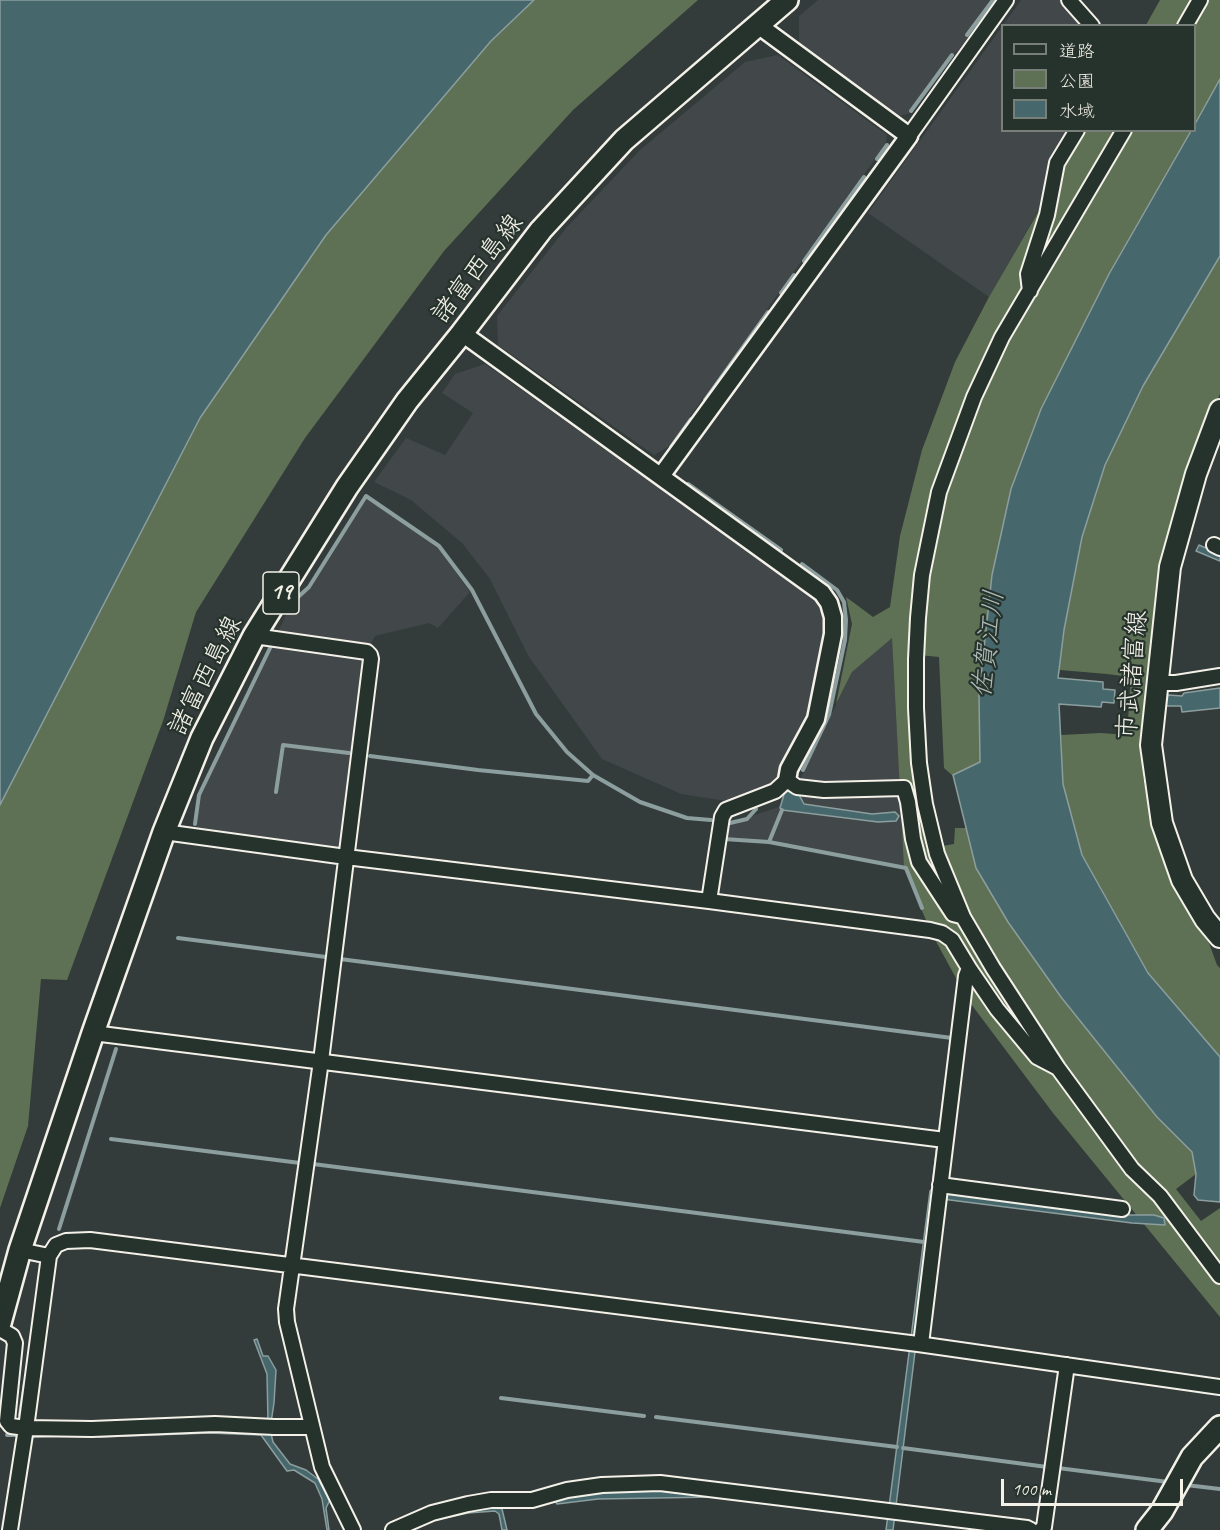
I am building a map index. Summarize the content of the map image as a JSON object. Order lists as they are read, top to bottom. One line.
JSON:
{"streets":{"main road":["諸富西島線","19","市武諸富線"]},"water":["佐賀江川"],"legend":["道路","公園","水域"],"scale_bar":"100 m"}
